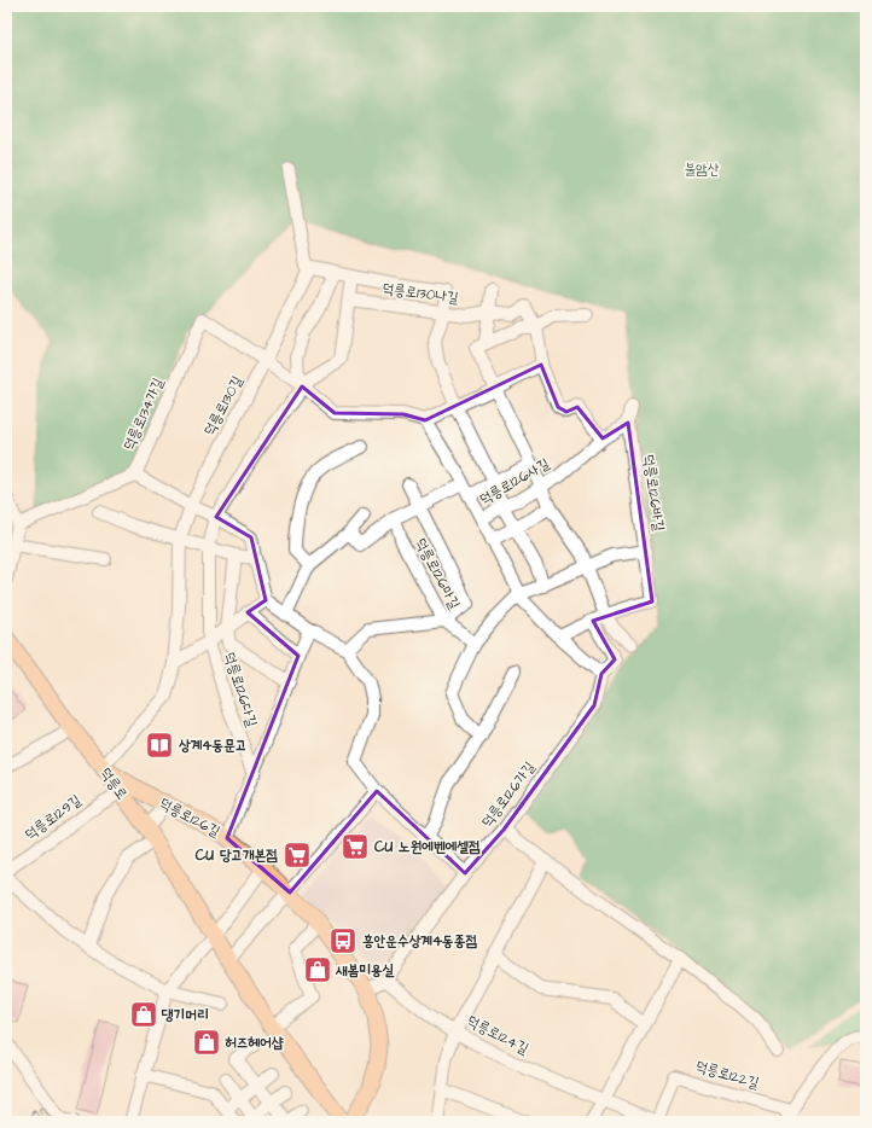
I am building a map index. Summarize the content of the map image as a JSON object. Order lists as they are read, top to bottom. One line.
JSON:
{"streets":{"main road":["덕릉로","덕릉로126길"],"street":["덕릉로130나길","덕릉로130길","덕릉로134가길","덕릉로126사길","덕릉로126바길","덕릉로126마길","덕릉로126다길","덕릉로126가길","덕릉로129길","덕릉로124길","덕릉로122길"]},"crossings":[["덕릉로130나길","덕릉로130길"],["덕릉로130길","덕릉로134가길"],["덕릉로130길","덕릉로"],["덕릉로130길","덕릉로126길"],["덕릉로126사길","덕릉로126바길"],["덕릉로126바길","덕릉로126가길"],["덕릉로126다길","덕릉로126길"],["덕릉로","덕릉로129길"],["덕릉로","덕릉로126길"],["덕릉로126가길","덕릉로126길"],["덕릉로126가길","덕릉로124길"],["덕릉로124길","덕릉로122길"]],"parks":["불암산"],"places":{"library":["상계4동문고"],"supermarket":["CU 노원에벤에셀점","CU 당고개본점"],"bus stop":["흥안운수상계4동종점"],"shop":["새봄미용실","댕기머리","허즈헤어샵"]}}
